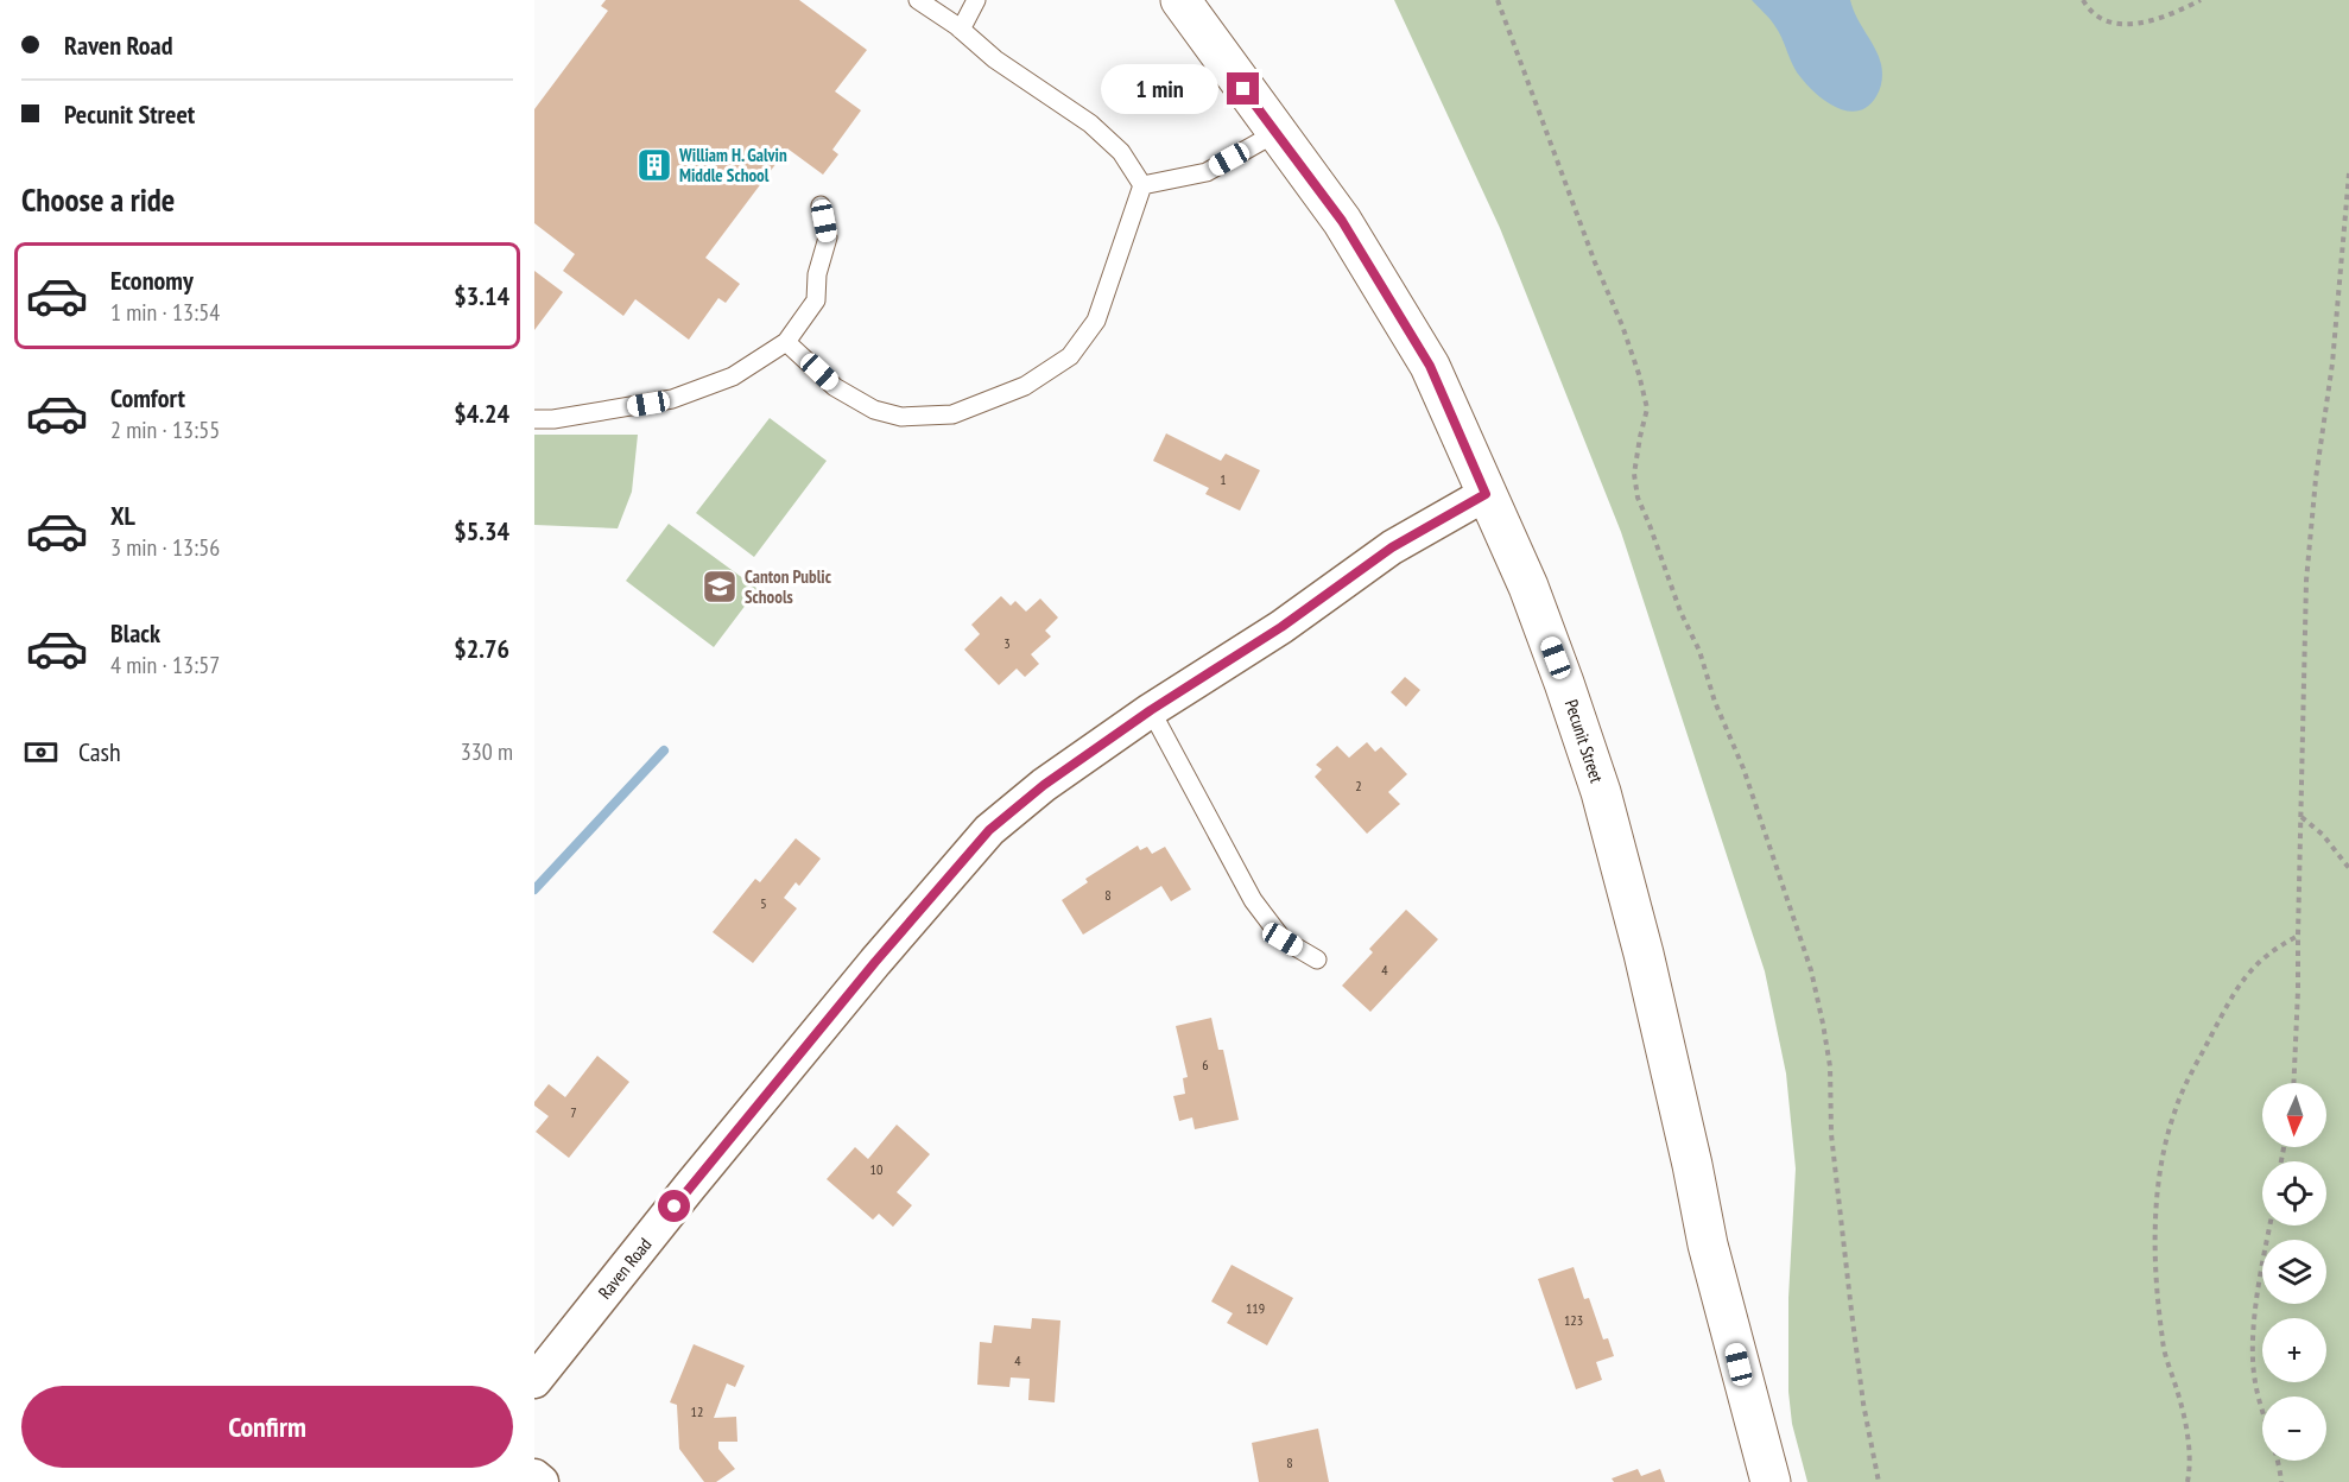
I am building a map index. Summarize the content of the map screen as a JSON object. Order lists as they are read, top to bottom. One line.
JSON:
{"streets":{"street":["Pecunit Street","Raven Road"]},"crossings":[["Pecunit Street","Raven Road"]],"places":{"building":["William H. Galvin Middle School"],"school or university":["Canton Public Schools"]},"house_numbers":["1","3","2","8","5","4","6","7","10","119","123","4","12","8"],"north":"bottom","page":{"banner":["Raven Road","Pecunit Street"],"bubble":"1 min","heading":"Choose a ride","list":[{"name":"Economy","note":"1 min · 13:54","value":"$3.14"},{"name":"Comfort","note":"2 min · 13:55","value":"$4.24"},{"name":"XL","note":"3 min · 13:56","value":"$5.34"},{"name":"Black","note":"4 min · 13:57","value":"$2.76"}],"pay":["Cash","330 m"],"map_buttons":["+","−"],"buttons":"Confirm"}}
